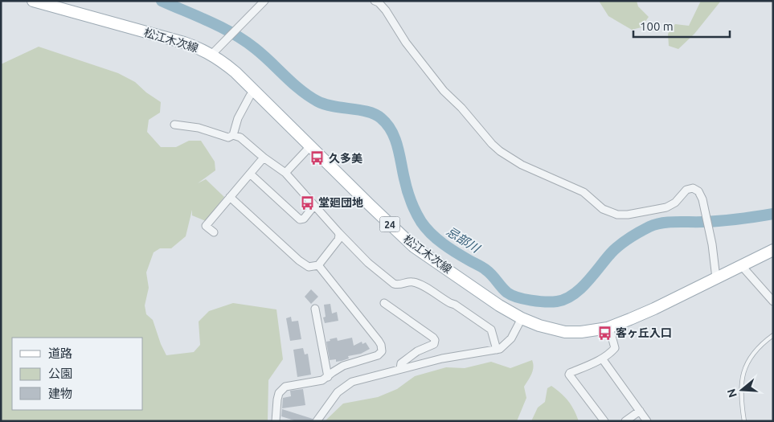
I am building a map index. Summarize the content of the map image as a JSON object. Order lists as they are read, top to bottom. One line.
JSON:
{"streets":{"main road":["松江木次線","24"]},"water":["忌部川"],"places":{"bus stop":["久多美","堂廻団地","客ヶ丘入口"]},"legend":["道路","公園","建物"],"scale_bar":"100 m","north":"left"}
